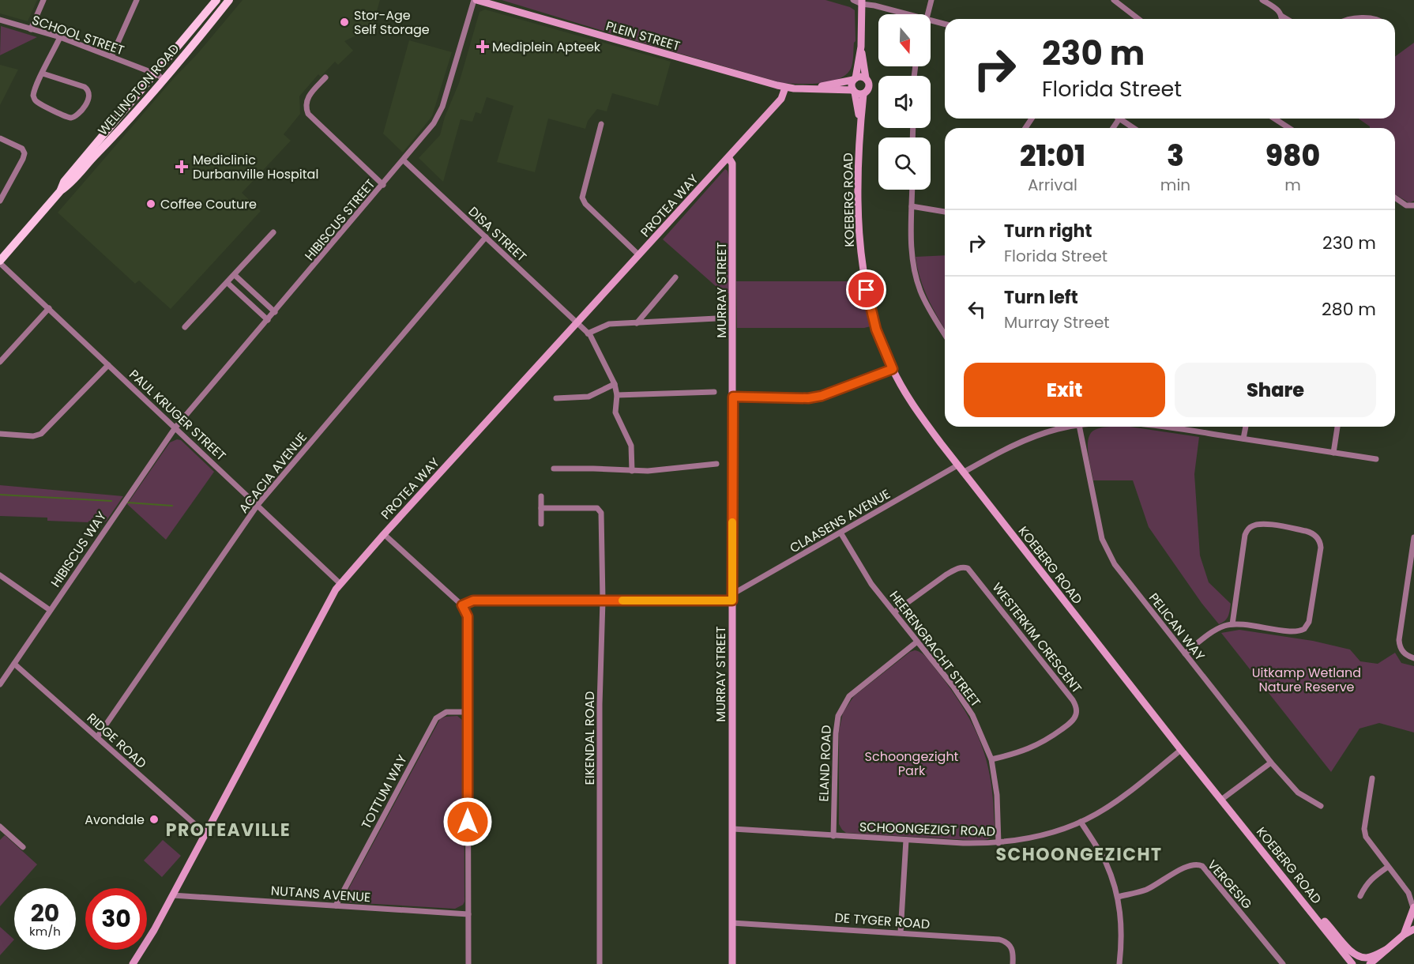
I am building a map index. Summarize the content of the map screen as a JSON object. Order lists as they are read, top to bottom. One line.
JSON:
{"streets":{"main road":["WELLINGTON ROAD"],"street":["SCHOOL STREET","PLEIN STREET","KOEBERG ROAD","PROTEA WAY","HIBISCUS STREET","DISA STREET","MURRAY STREET","PAUL KRUGER STREET","ACACIA AVENUE","CLAASENS AVENUE","HIBISCUS WAY","PELICAN WAY","WESTERKIM CRESCENT","HEERENGRACHT STREET","EIKENDAL ROAD","RIDGE ROAD","ELAND ROAD","TOTTUM WAY","SCHOONGEZIGT ROAD","VERGESIG","NUTANS AVENUE","DE TYGER ROAD"]},"crossings":[["SCHOOL STREET","WELLINGTON ROAD"],["PLEIN STREET","KOEBERG ROAD"],["PLEIN STREET","PROTEA WAY"],["PLEIN STREET","HIBISCUS STREET"],["WELLINGTON ROAD","PAUL KRUGER STREET"],["KOEBERG ROAD","CLAASENS AVENUE"],["KOEBERG ROAD","SCHOONGEZIGT ROAD"],["PROTEA WAY","DISA STREET"],["PROTEA WAY","MURRAY STREET"],["PROTEA WAY","PAUL KRUGER STREET"],["PROTEA WAY","RIDGE ROAD"],["PROTEA WAY","NUTANS AVENUE"],["HIBISCUS STREET","DISA STREET"],["HIBISCUS STREET","PAUL KRUGER STREET"],["HIBISCUS STREET","HIBISCUS WAY"],["DISA STREET","ACACIA AVENUE"],["MURRAY STREET","CLAASENS AVENUE"],["MURRAY STREET","SCHOONGEZIGT ROAD"],["MURRAY STREET","DE TYGER ROAD"],["PAUL KRUGER STREET","ACACIA AVENUE"],["PAUL KRUGER STREET","HIBISCUS WAY"],["ACACIA AVENUE","RIDGE ROAD"],["CLAASENS AVENUE","HEERENGRACHT STREET"],["HIBISCUS WAY","RIDGE ROAD"],["WESTERKIM CRESCENT","HEERENGRACHT STREET"],["HEERENGRACHT STREET","ELAND ROAD"],["HEERENGRACHT STREET","SCHOONGEZIGT ROAD"],["ELAND ROAD","SCHOONGEZIGT ROAD"],["TOTTUM WAY","NUTANS AVENUE"]],"districts":["PROTEAVILLE","SCHOONGEZICHT"],"parks":["Uitkamp Wetland Nature Reserve","Schoongezight Park"],"places":{"other":["Stor-Age Self Storage","Coffee Couture","Avondale"],"health":["Mediplein Apteek","Mediclinic Durbanville Hospital"]},"north":"bottom","page":{"turn":["230 m","Florida Street"],"eta":["21:01","Arrival","3","min","980","m"],"list":[{"name":"Turn right","note":"Florida Street","value":"230 m"},{"name":"Turn left","note":"Murray Street","value":"280 m"}],"buttons":["Exit","Share"],"speed":"20 km/h","limit":"30"}}
